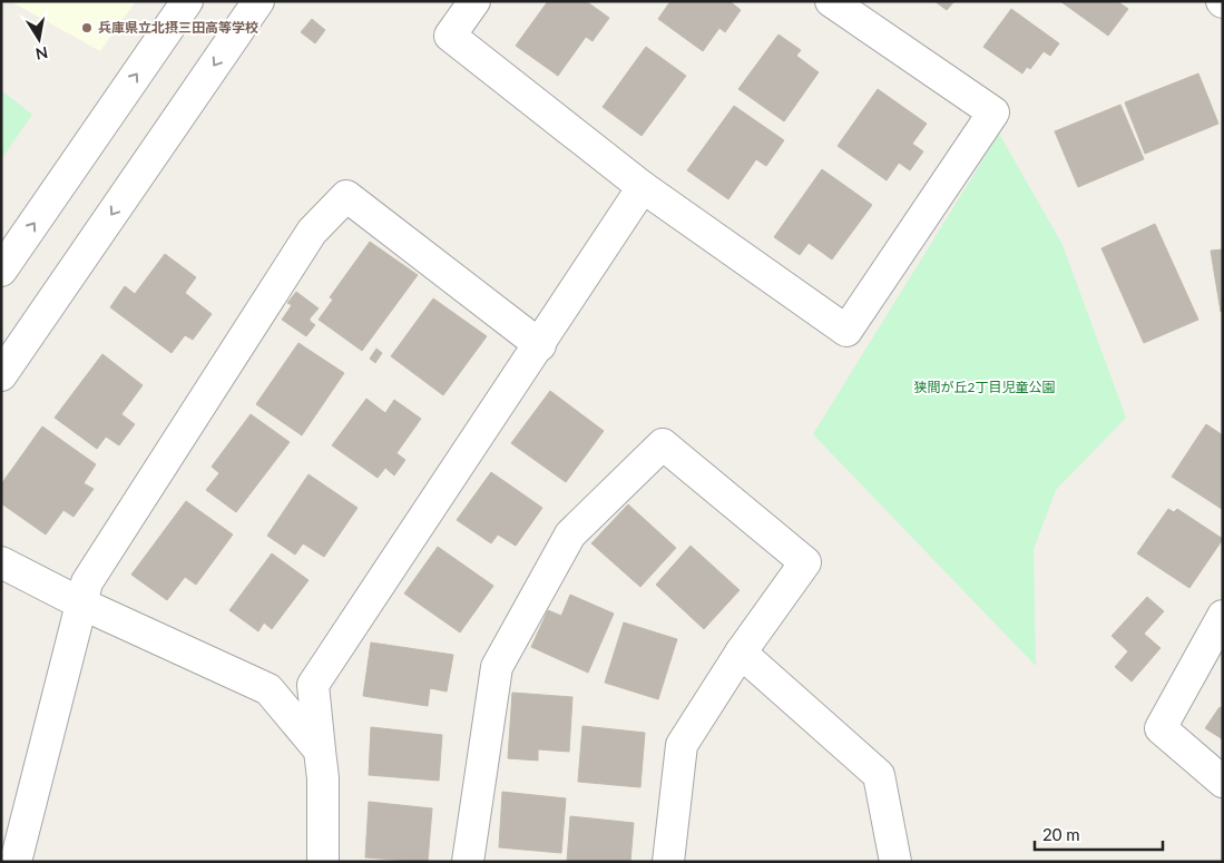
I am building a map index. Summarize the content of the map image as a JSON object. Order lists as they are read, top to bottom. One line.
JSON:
{"parks":["狭間が丘2丁目児童公園"],"places":["兵庫県立北摂三田高等学校"],"scale_bar":"20 m","north":"bottom"}
